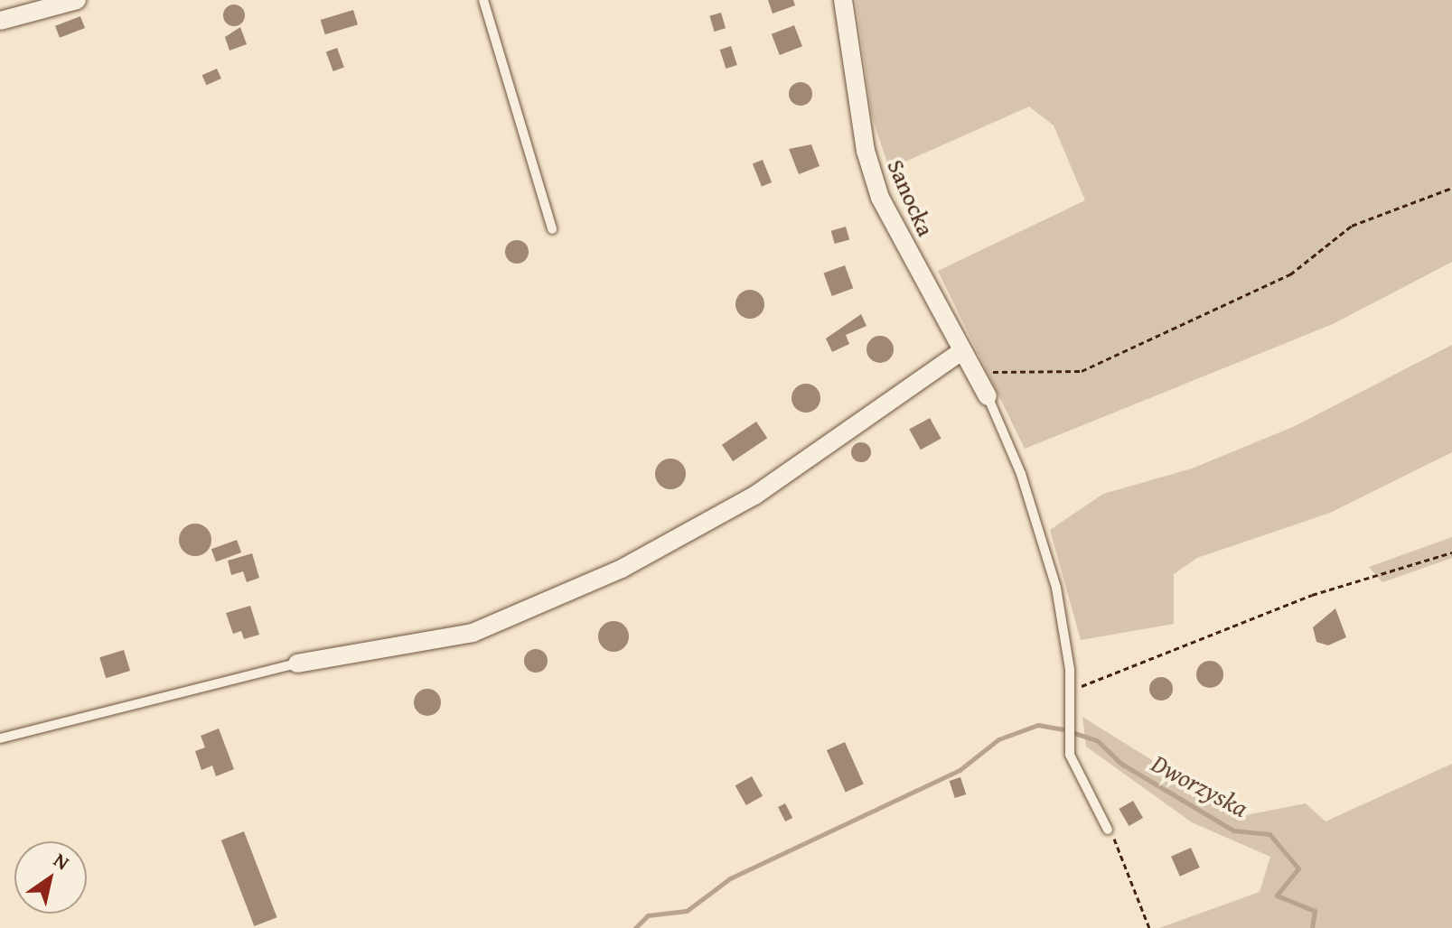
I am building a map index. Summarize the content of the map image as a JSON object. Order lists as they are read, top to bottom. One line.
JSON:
{"streets":{"street":["Sanocka"]},"water":["Dworzyska"],"north":"top right"}
